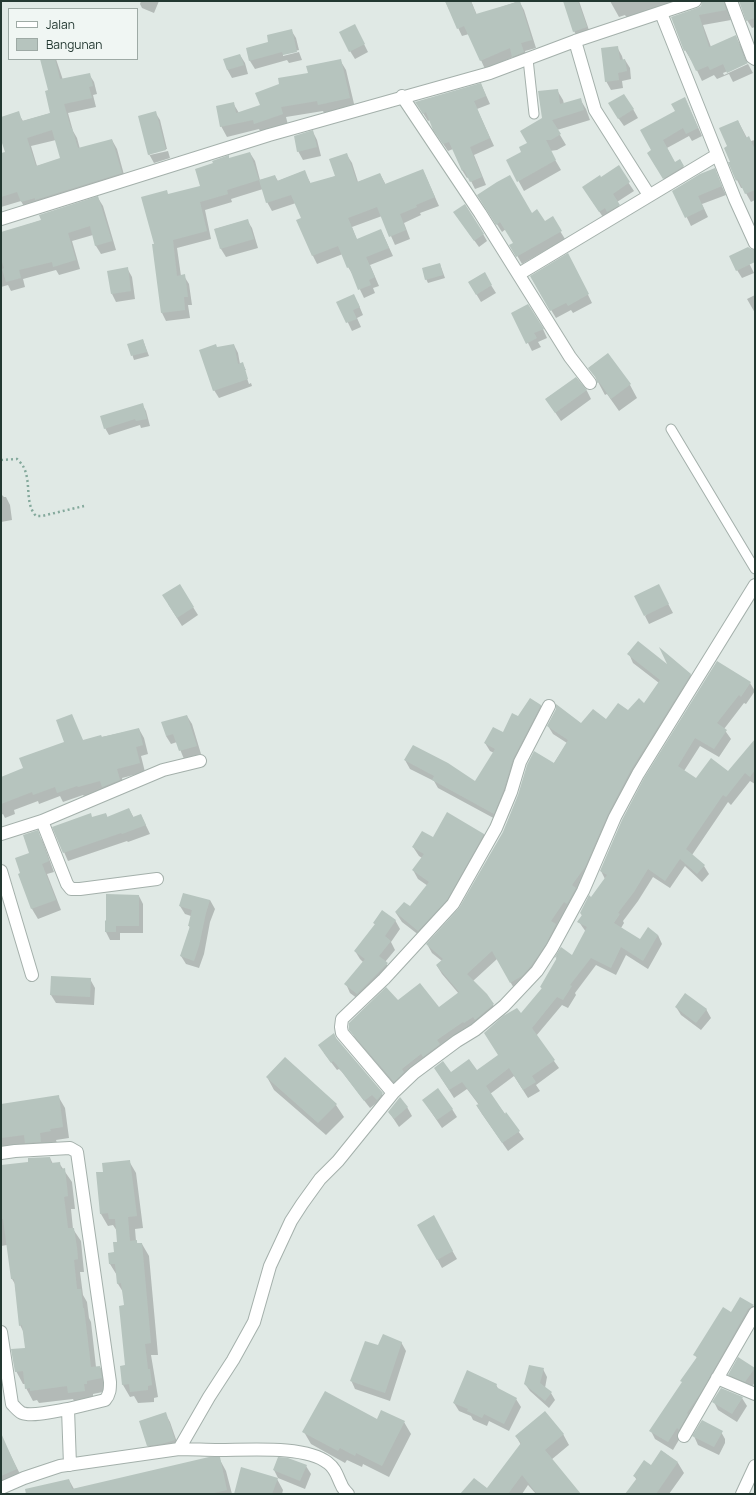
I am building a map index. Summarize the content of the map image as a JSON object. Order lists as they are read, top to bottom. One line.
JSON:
{"legend":["Jalan","Bangunan"]}
